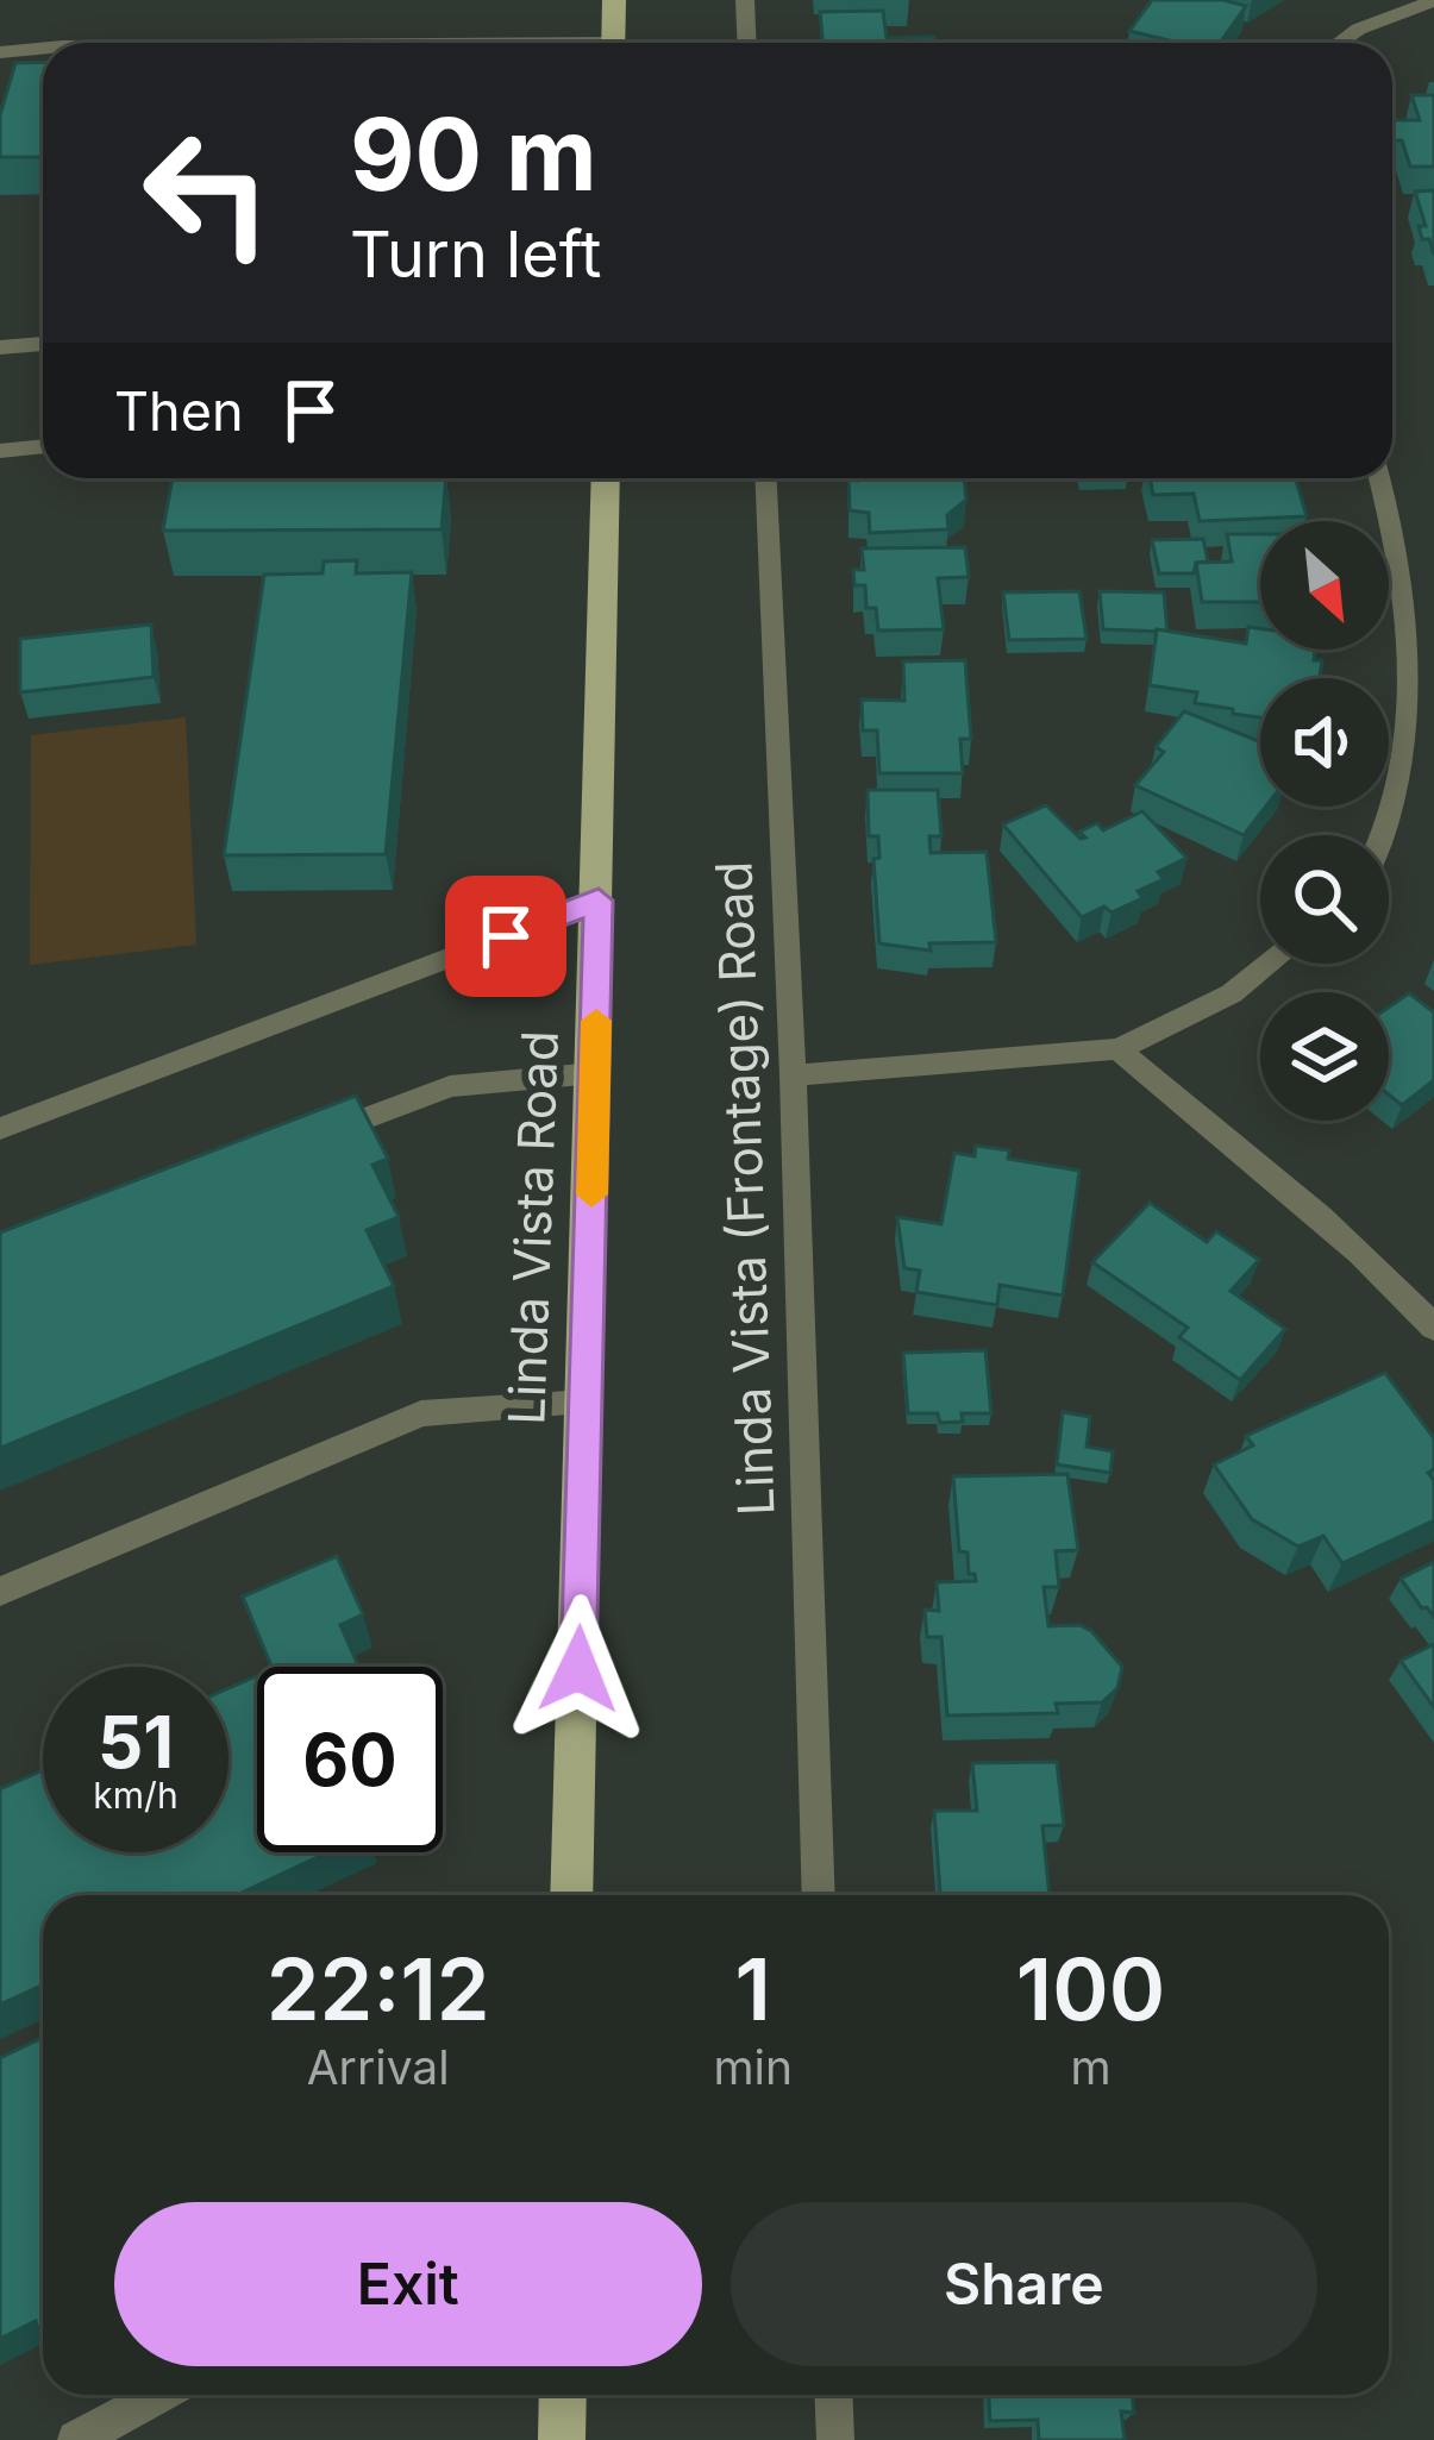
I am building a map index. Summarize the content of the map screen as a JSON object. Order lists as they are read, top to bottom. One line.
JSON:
{"streets":{"main road":["Linda Vista Road"],"street":["Linda Vista (Frontage) Road"]},"north":"bottom right","page":{"turn":["90 m","Turn left"],"then":"Then","speed":"51 km/h","limit":"60","eta":["22:12","Arrival","1","min","100","m"],"buttons":["Exit","Share"]}}
